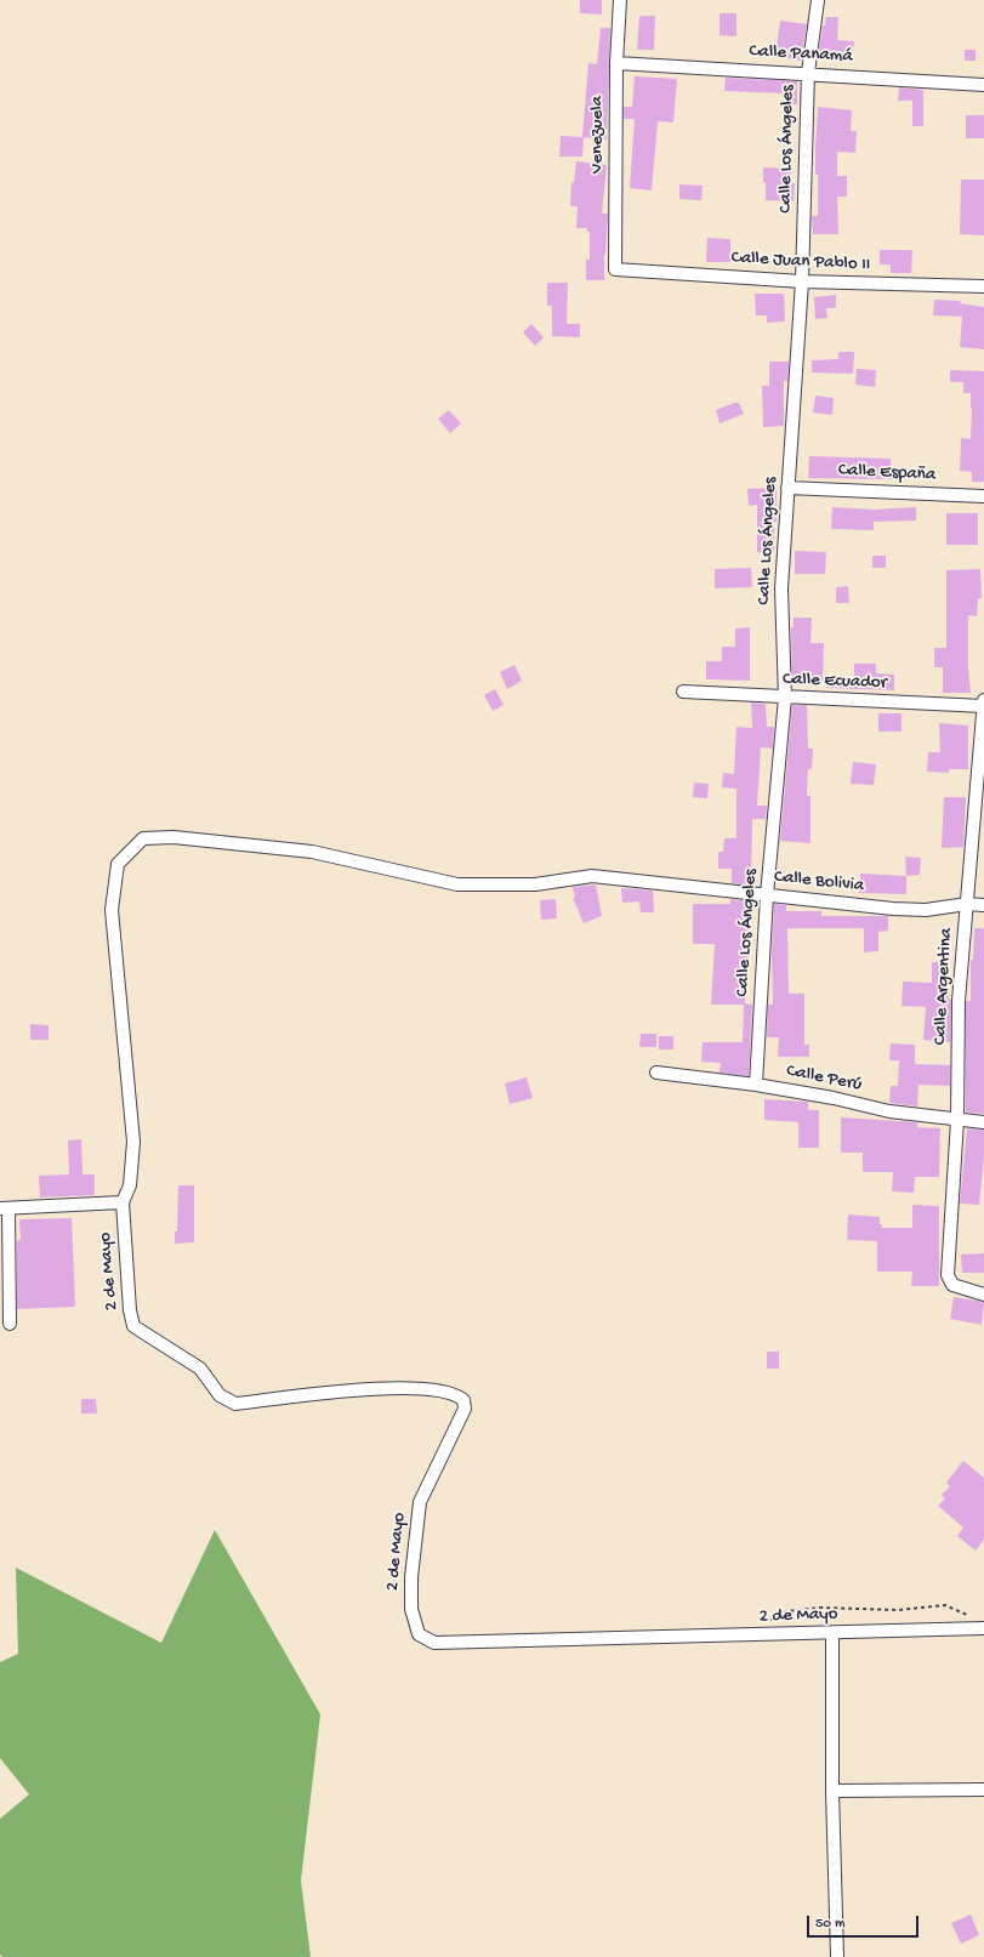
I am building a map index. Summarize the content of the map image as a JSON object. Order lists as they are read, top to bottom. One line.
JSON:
{"streets":{"street":["Calle Panamá","Venezuela","Calle Los Ángeles","Calle Juan Pablo II","Calle España","Calle Ecuador","Calle Bolivia","Calle Argentina","Calle Perú","2 de Mayo"]},"crossings":[["Calle Panamá","Venezuela"],["Calle Panamá","Calle Los Ángeles"],["Venezuela","Calle Juan Pablo II"],["Calle Los Ángeles","Calle Juan Pablo II"],["Calle Los Ángeles","Calle España"],["Calle Los Ángeles","Calle Ecuador"],["Calle Los Ángeles","Calle Bolivia"],["Calle Los Ángeles","Calle Perú"],["Calle Ecuador","Calle Argentina"],["Calle Bolivia","Calle Argentina"],["Calle Bolivia","2 de Mayo"],["Calle Argentina","Calle Perú"]],"scale_bar":"50 m"}
